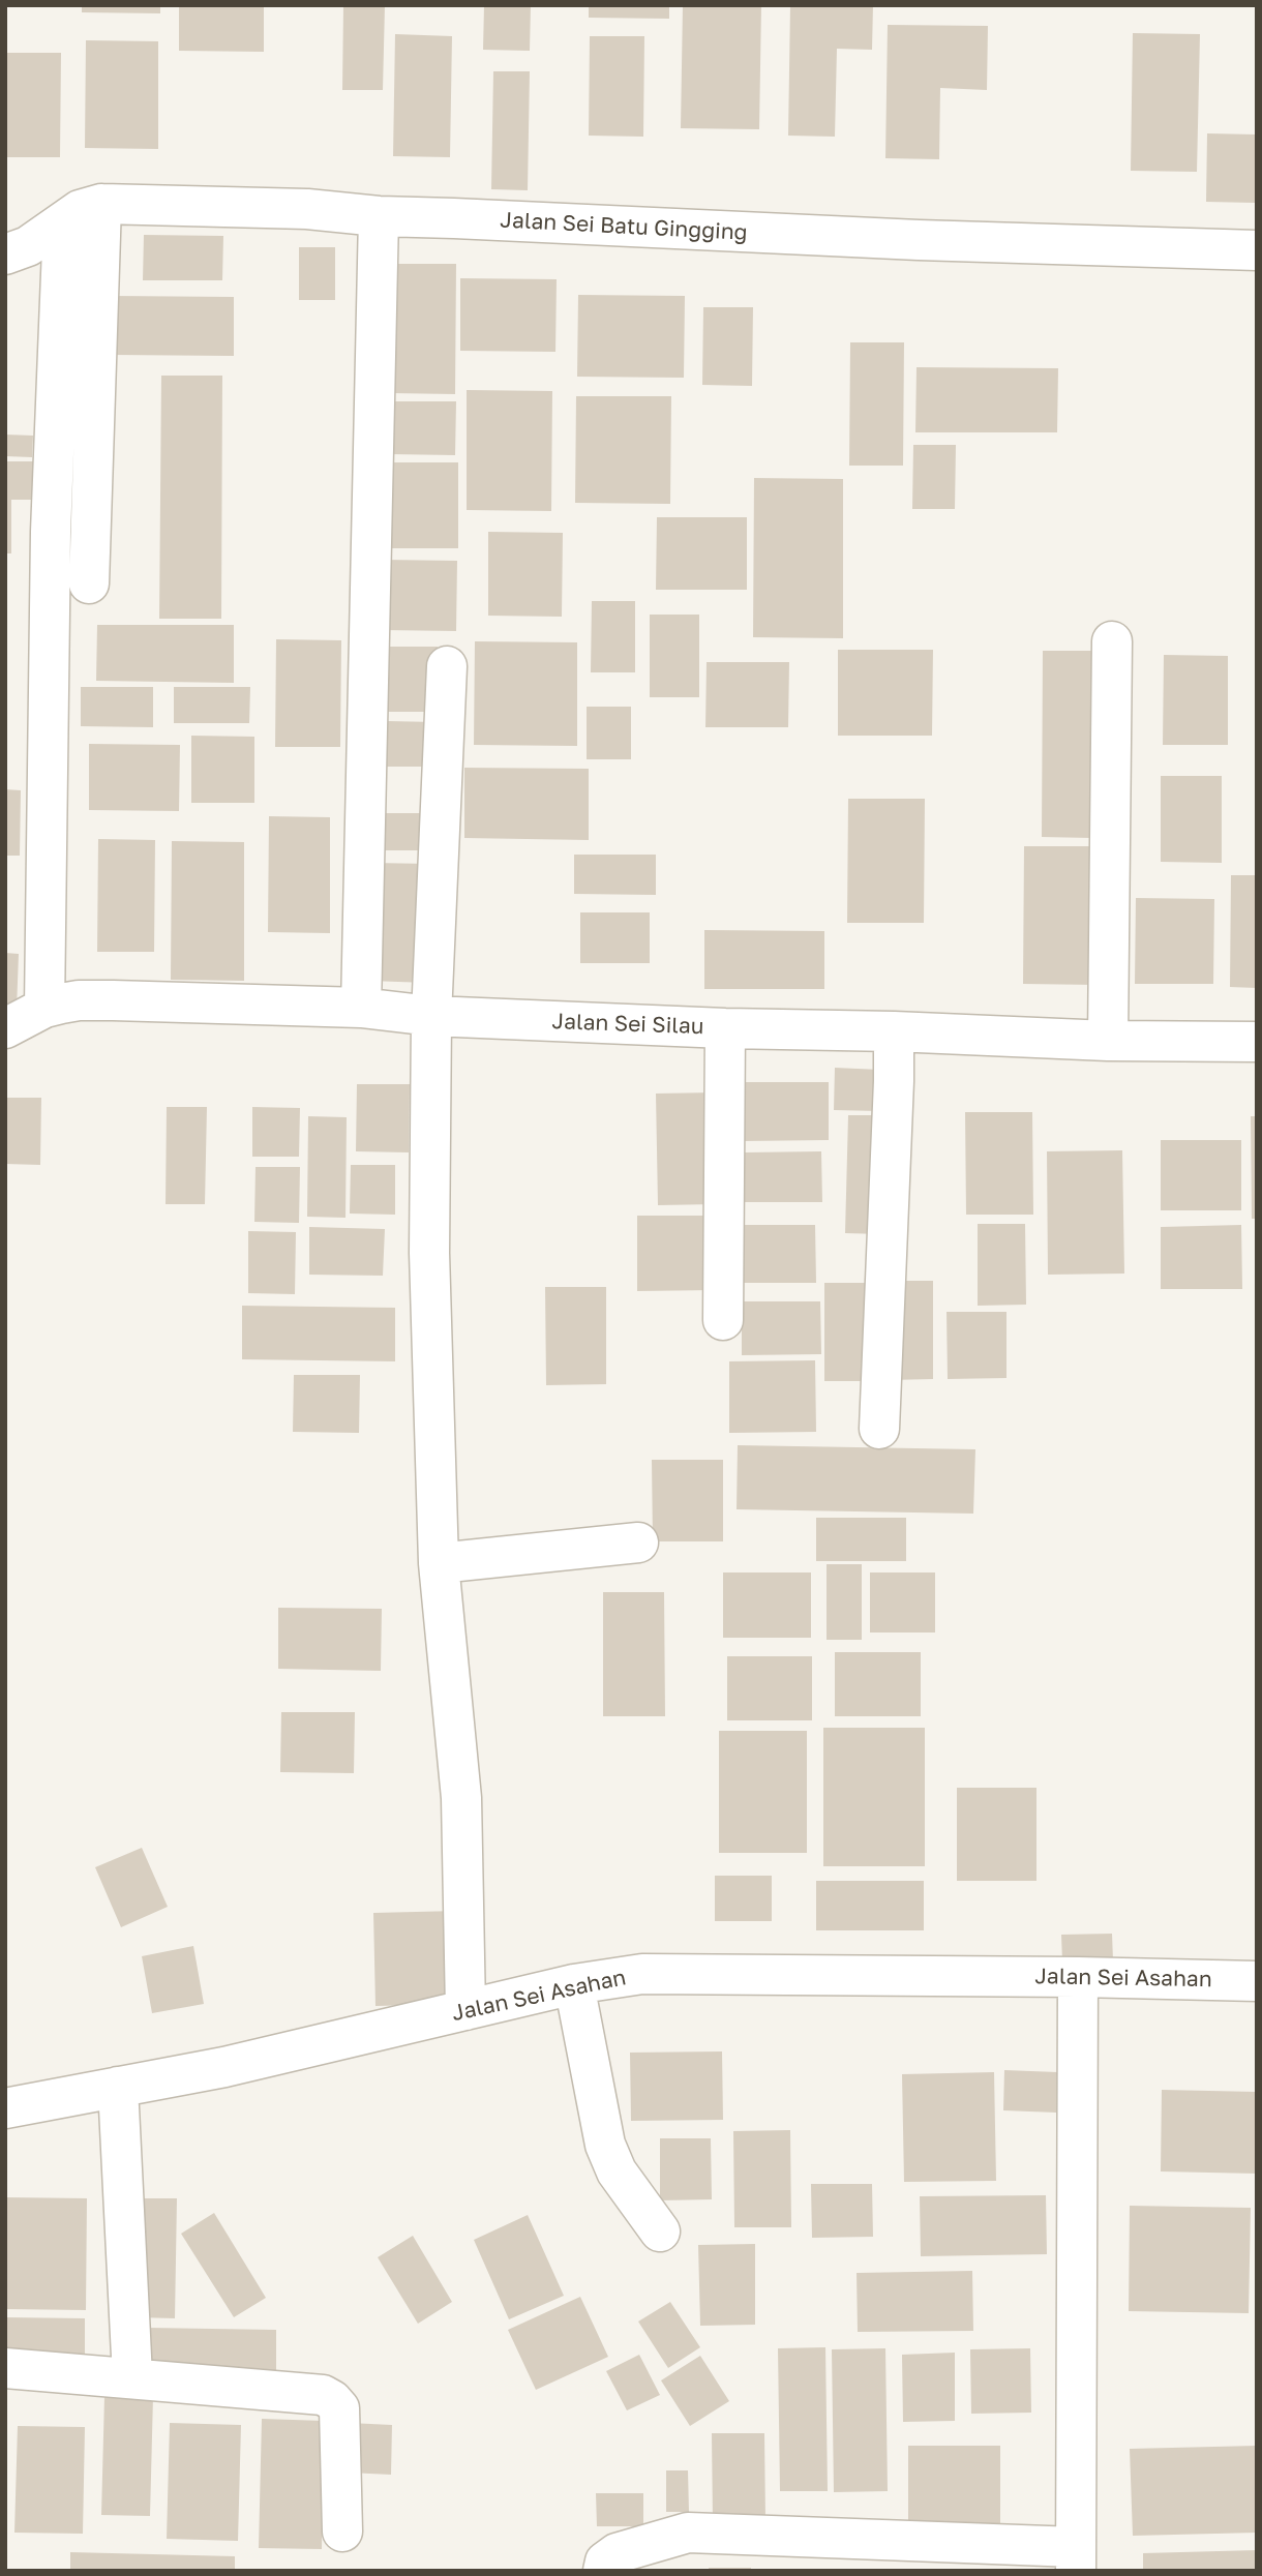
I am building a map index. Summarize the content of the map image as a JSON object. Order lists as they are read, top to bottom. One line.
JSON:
{"streets":{"street":["Jalan Sei Batu Gingging","Jalan Sei Silau","Jalan Sei Asahan"]}}
